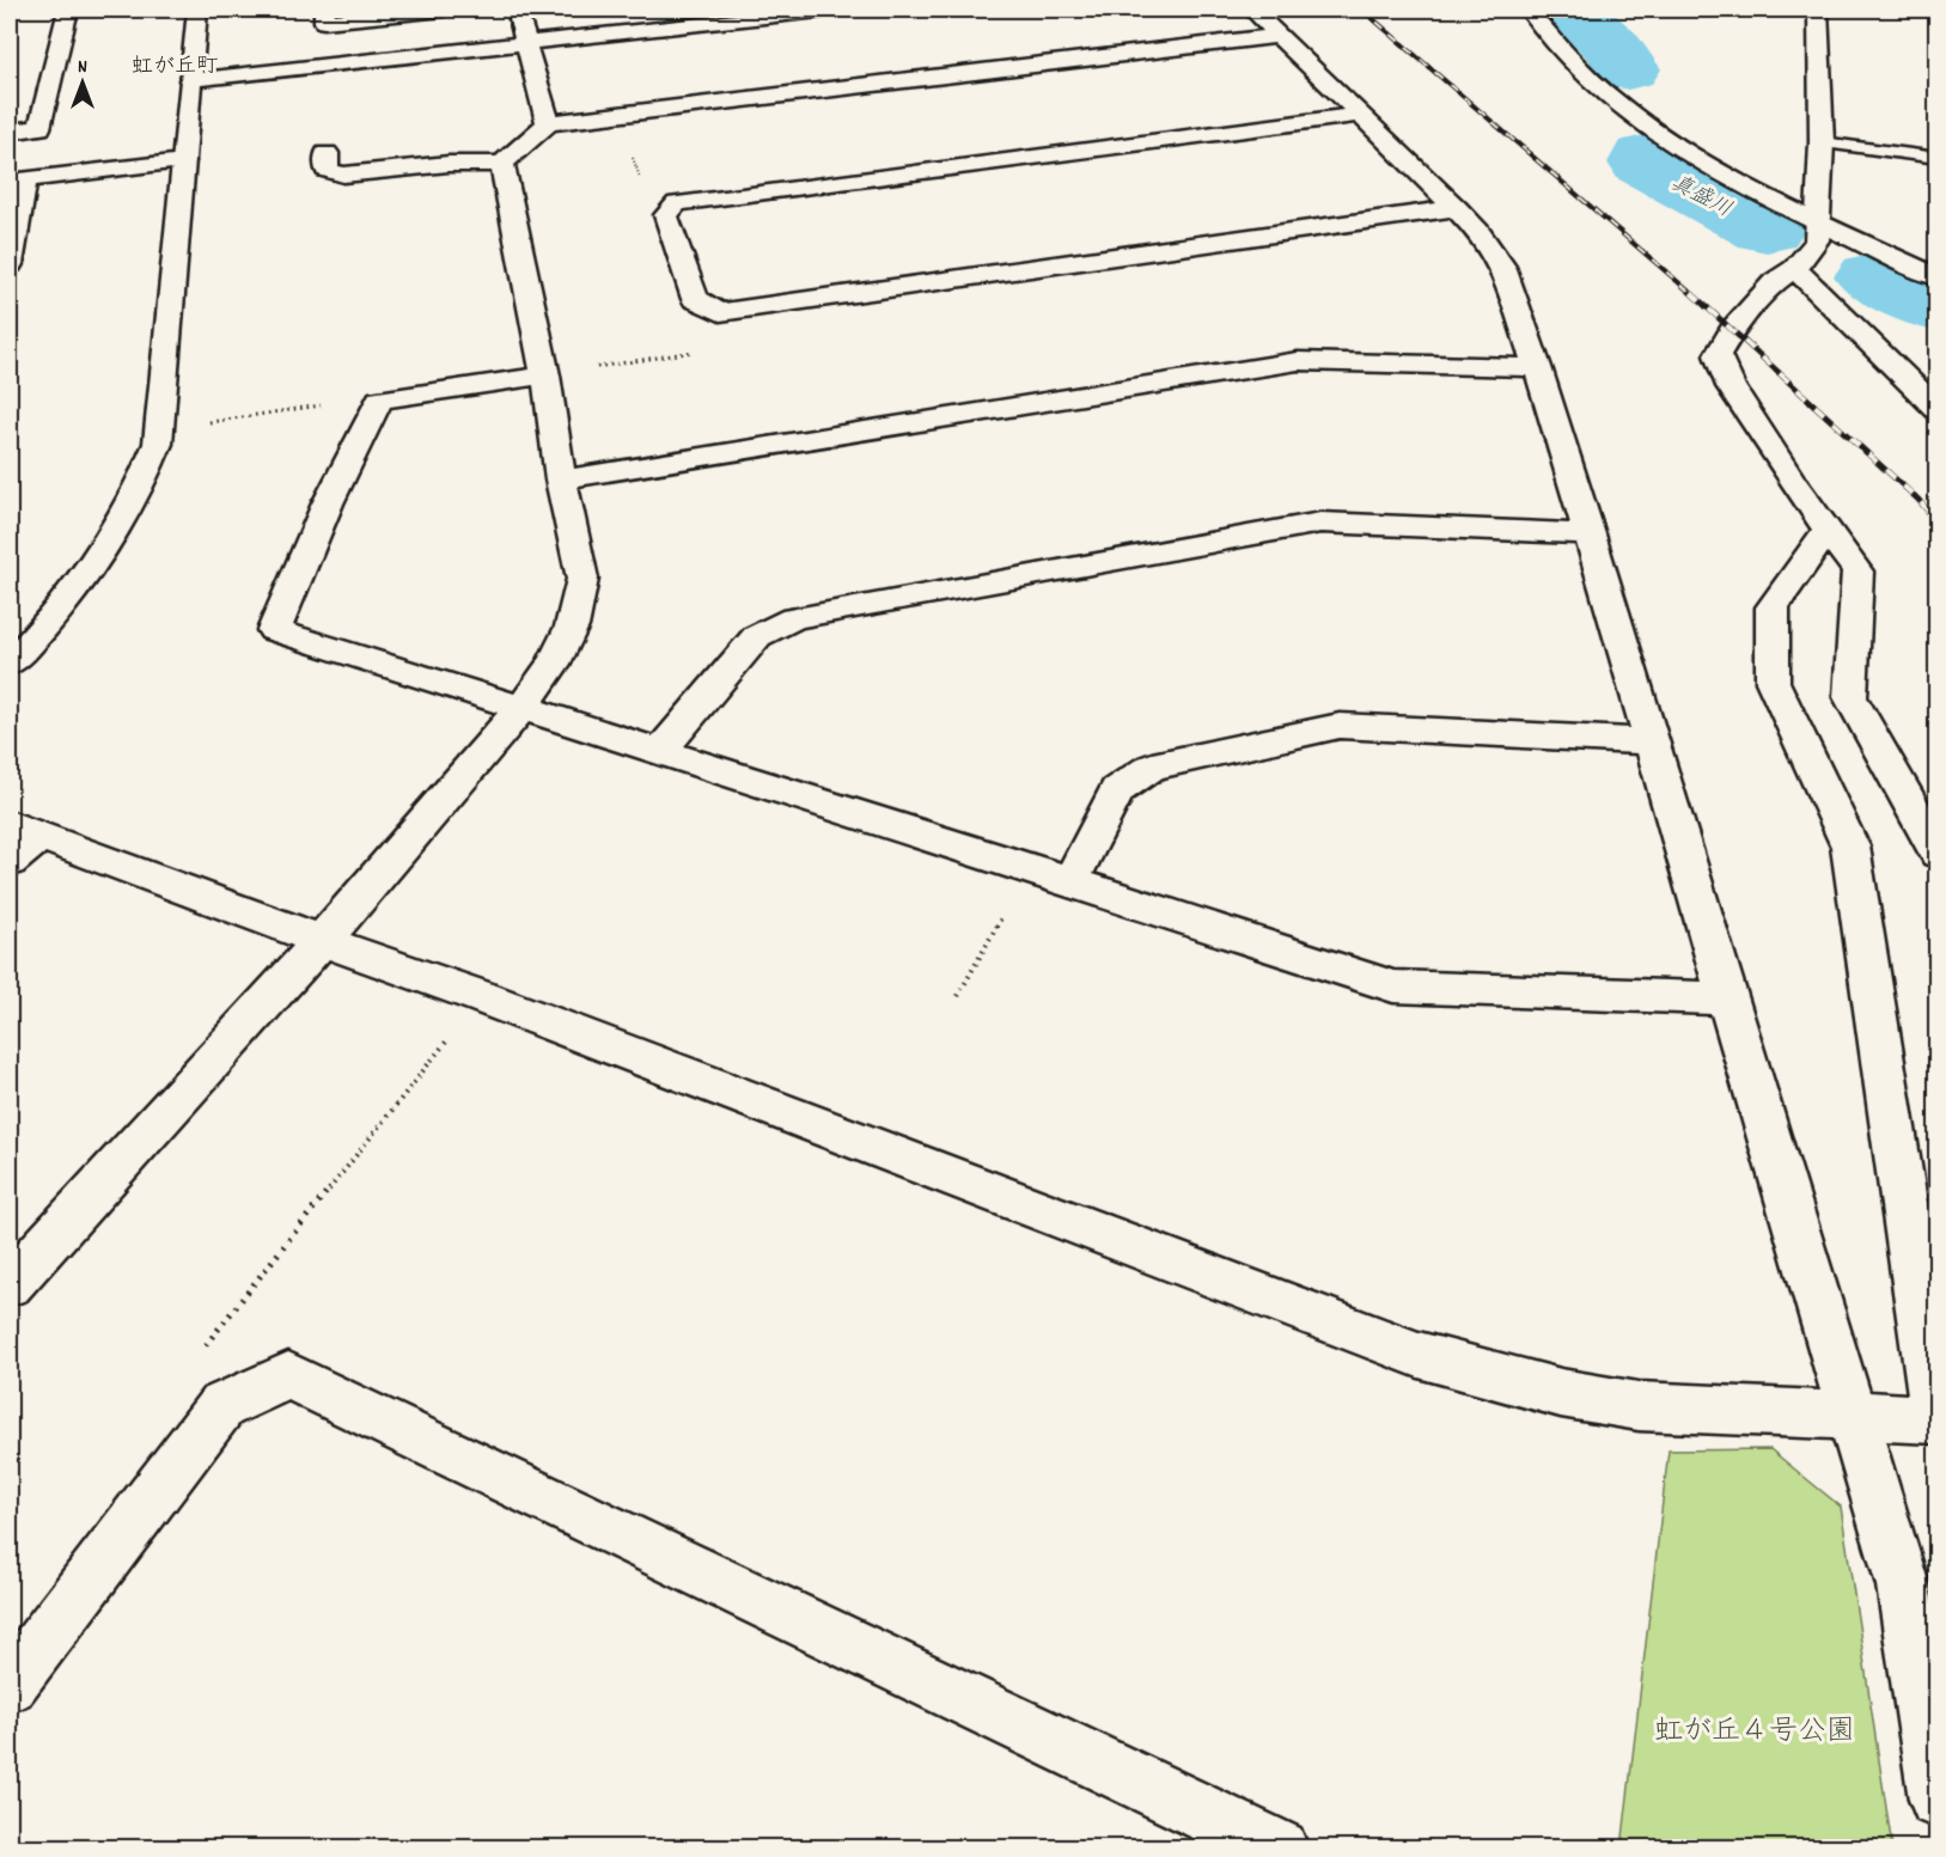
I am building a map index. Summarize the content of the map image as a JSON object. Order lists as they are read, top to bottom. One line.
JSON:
{"districts":["虹が丘町"],"water":["真盛川"],"parks":["虹が丘４号公園"],"north":"top"}
